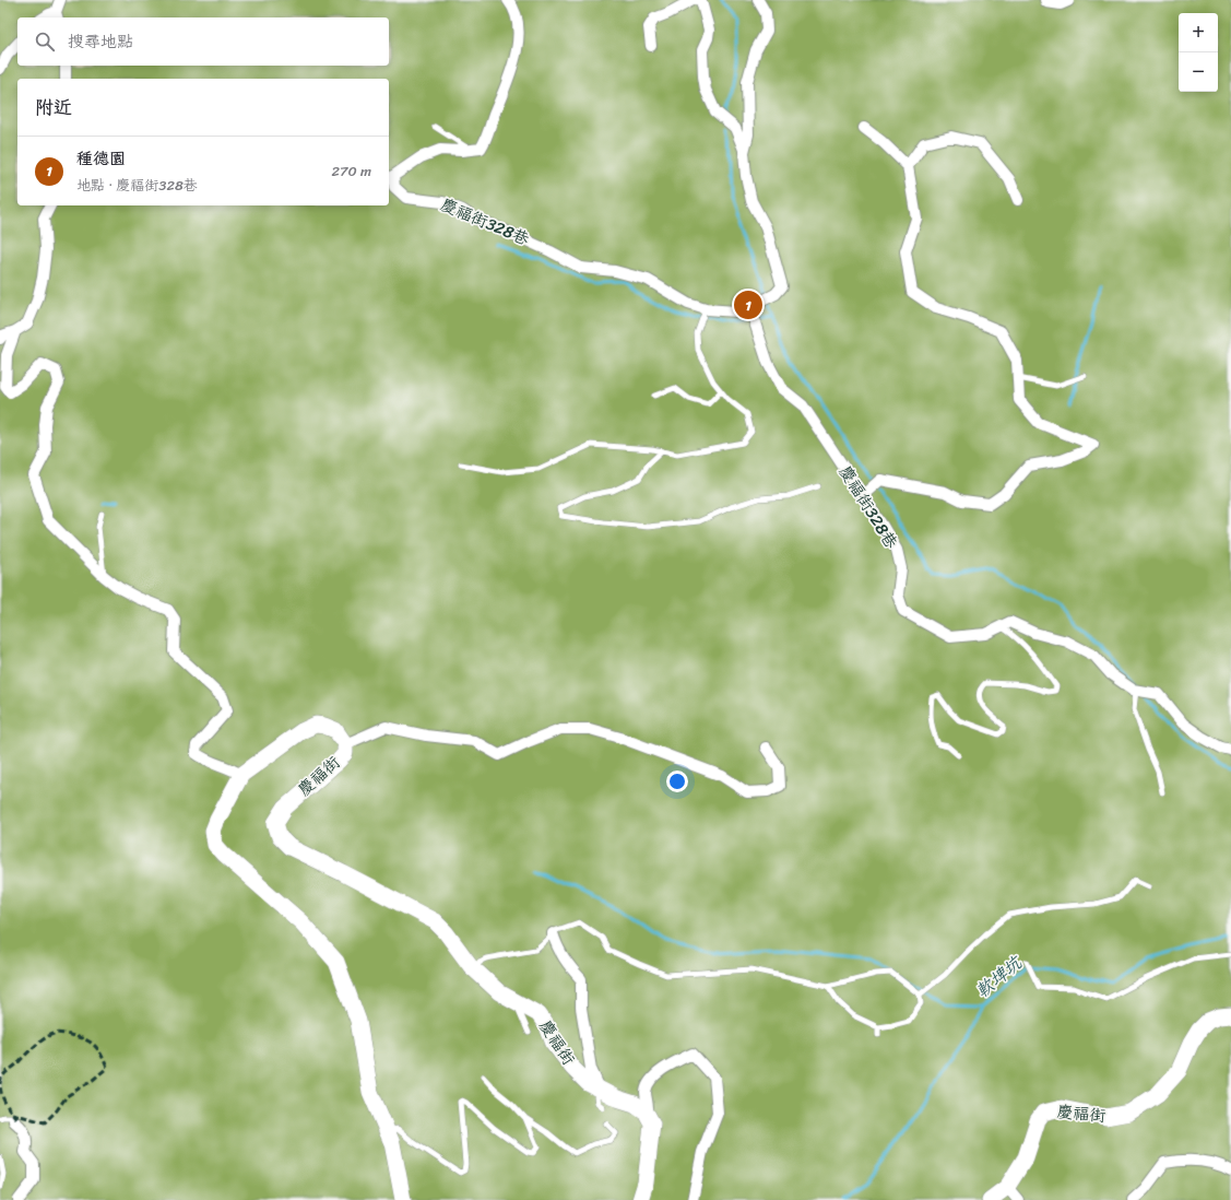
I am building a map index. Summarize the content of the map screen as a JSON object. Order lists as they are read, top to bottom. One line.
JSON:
{"streets":{"street":["慶福街328巷","慶福街"]},"water":["軟埤坑"],"page":{"map_buttons":["+","−"],"search":"搜尋地點","heading":"附近","list":[{"mark":"1","name":"種德園","note":"地點 · 慶福街328巷","value":"270 m"}],"pins":"1"}}
